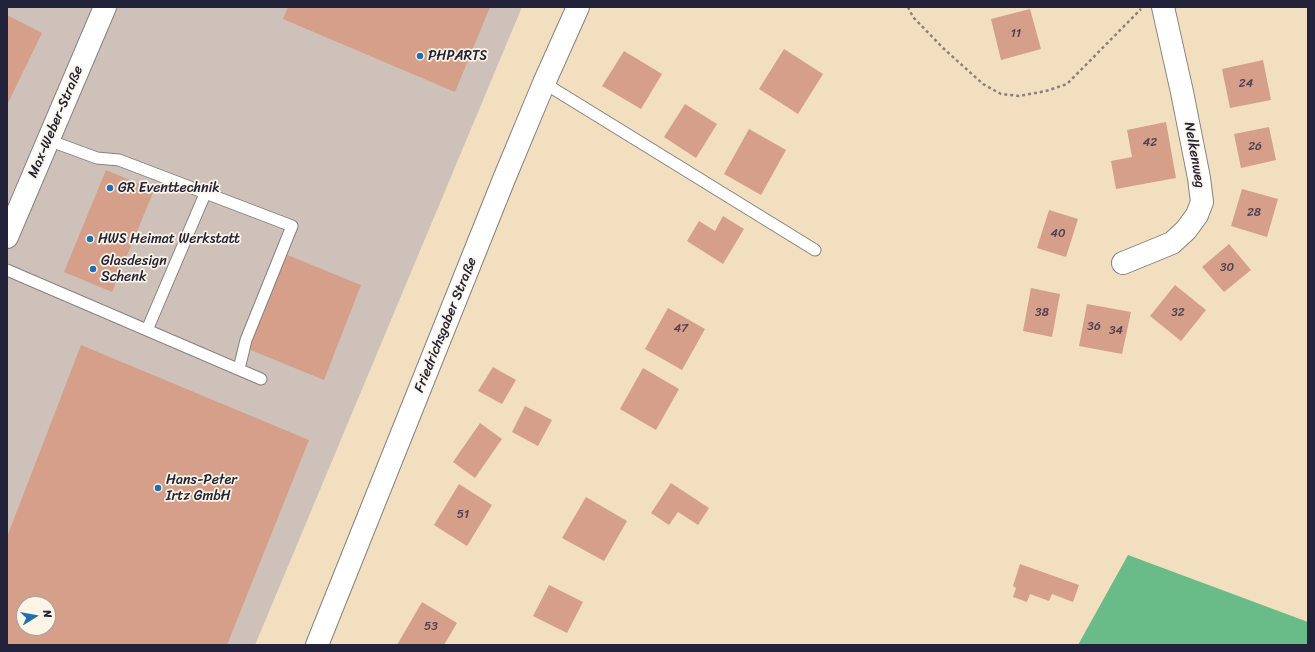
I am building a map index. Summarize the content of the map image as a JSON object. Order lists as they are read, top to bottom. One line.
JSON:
{"streets":{"main road":["Max-Weber-Straße","Nelkenweg","Friedrichsgaber Straße"]},"places":["PHPARTS","GR Eventtechnik","HWS Heimat Werkstatt","Glasdesign Schenk","Hans-Peter Irtz GmbH"],"house_numbers":["11","24","42","26","28","40","30","38","32","36","47","34","51","53"],"north":"right"}
